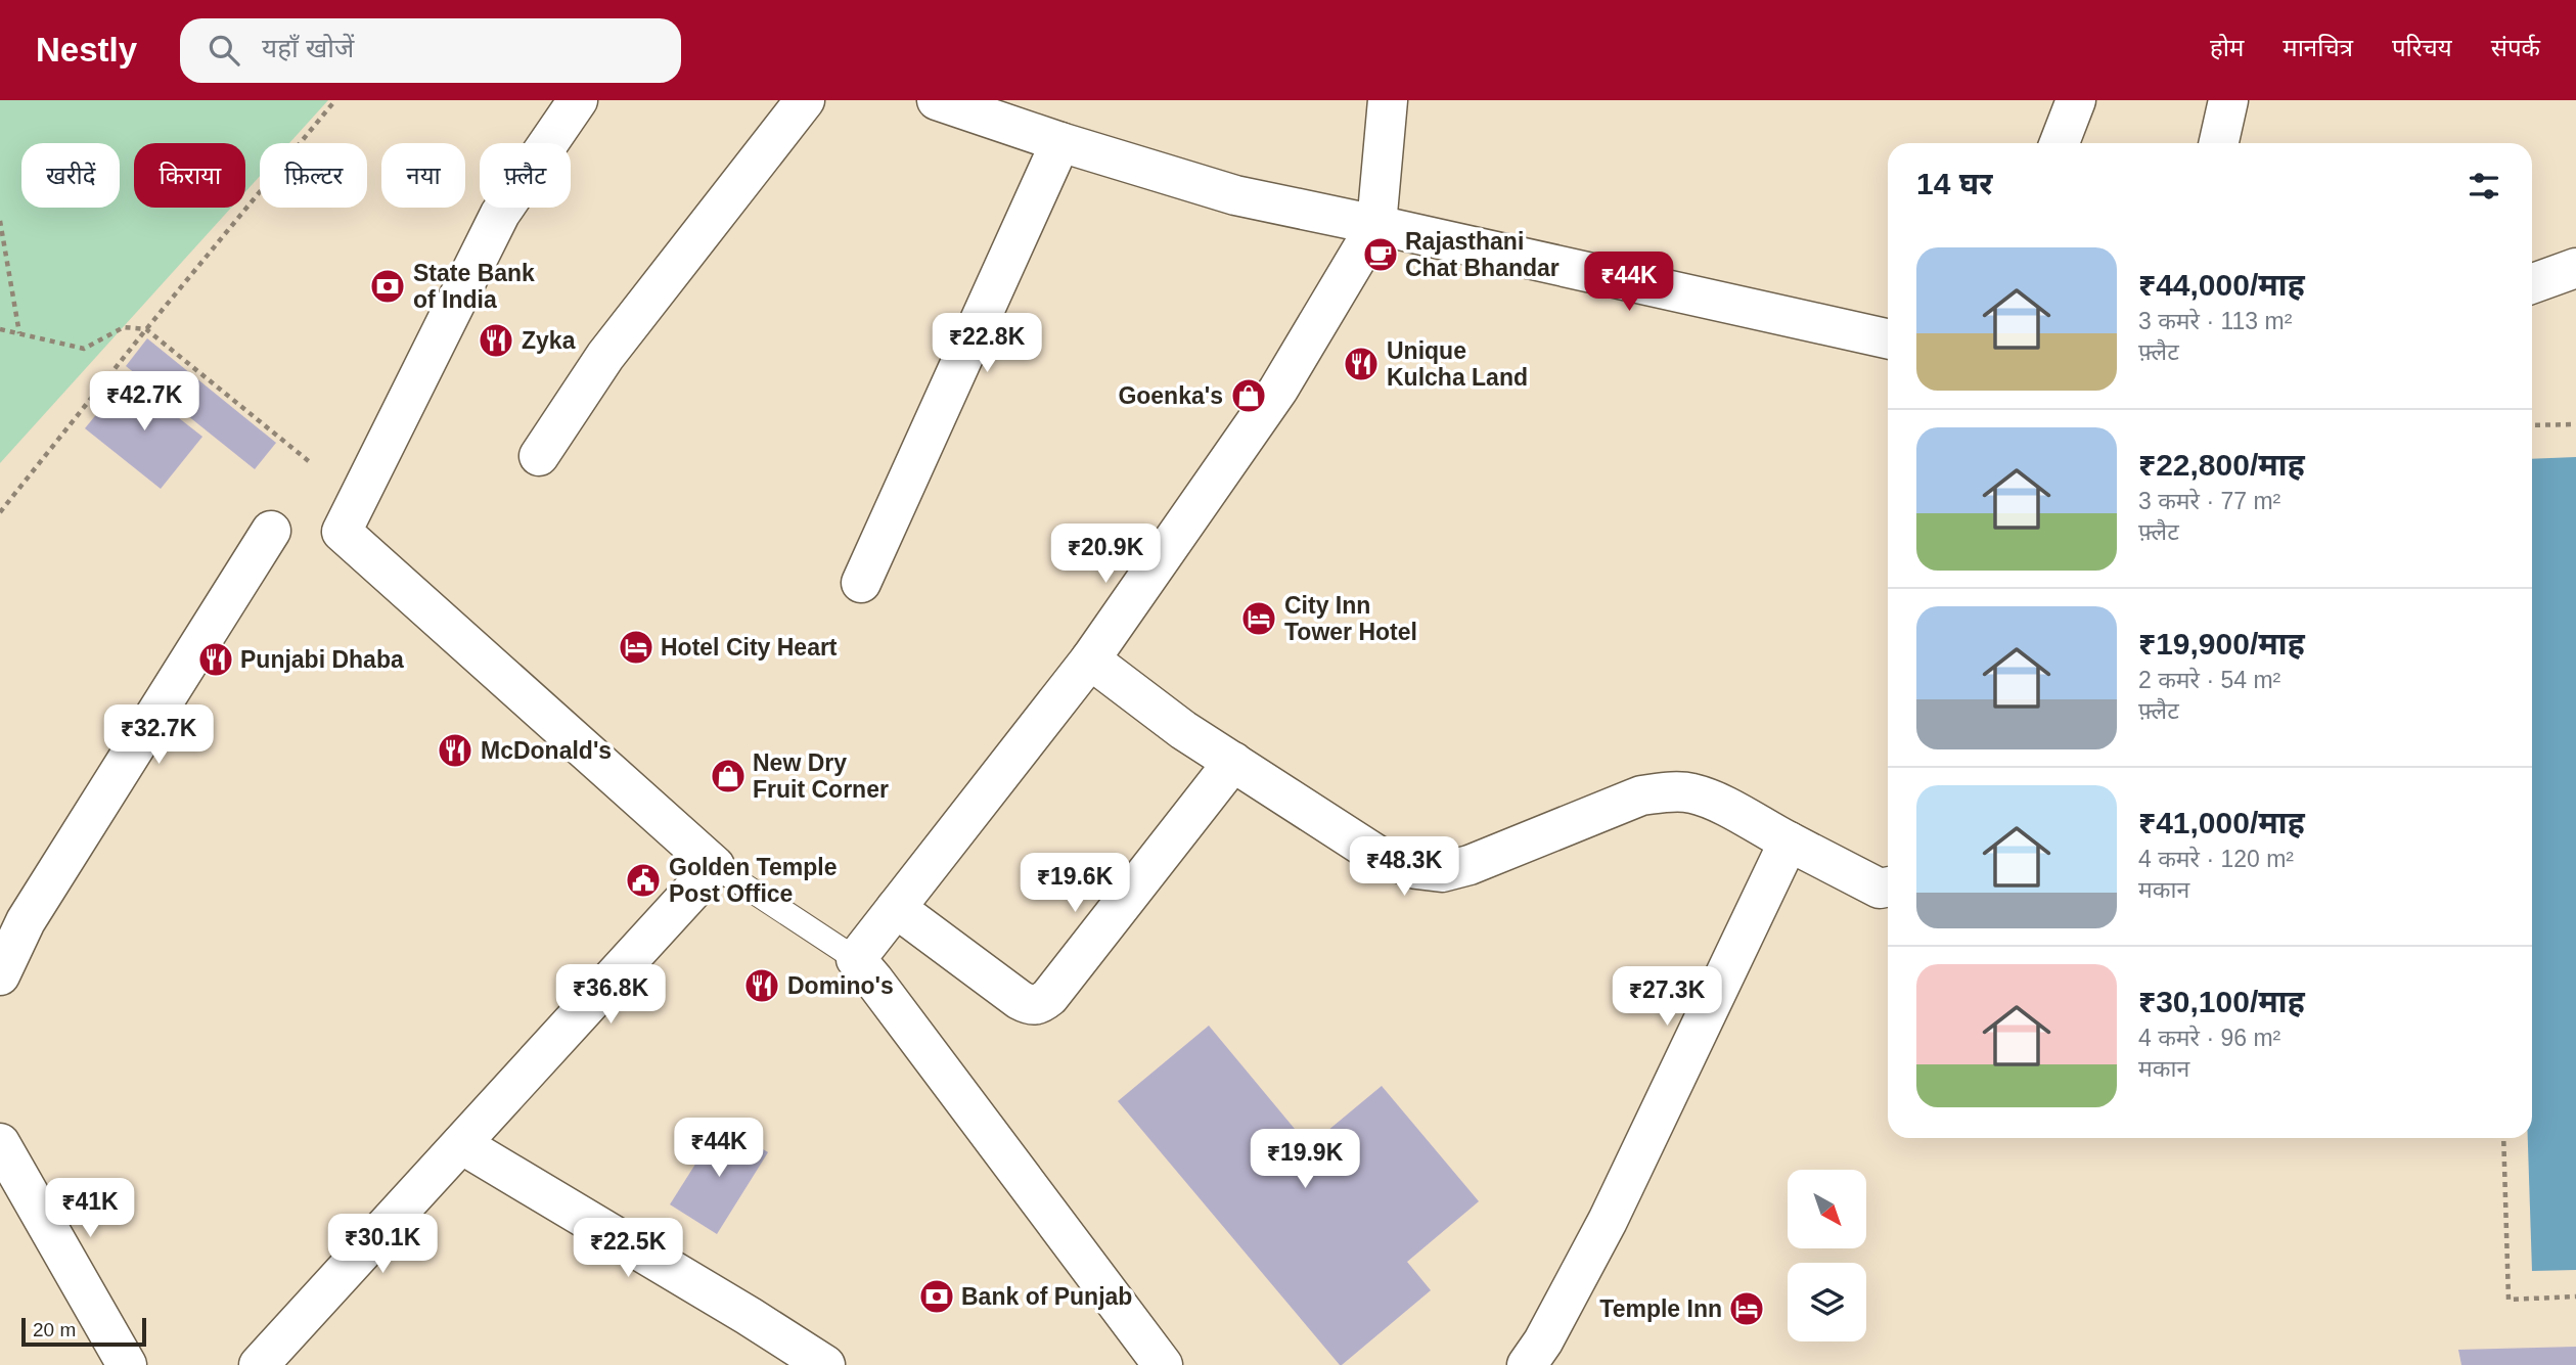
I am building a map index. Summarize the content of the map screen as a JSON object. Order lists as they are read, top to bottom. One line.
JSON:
{"places":{"cafe":["Rajasthani Chat Bhandar"],"bank":["State Bank of India","Bank of Punjab"],"restaurant":["Zyka","Unique Kulcha Land","Punjabi Dhaba","McDonald's","Domino's"],"shop":["Goenka's","New Dry Fruit Corner"],"hotel":["City Inn Tower Hotel","Hotel City Heart","Temple Inn"],"public building":["Golden Temple Post Office"]},"scale_bar":"20 m","north":"bottom right","page":{"header":"Nestly","search":"यहाँ खोजें","nav":["होम","मानचित्र","परिचय","संपर्क"],"chip":["खरीदें","किराया","फ़िल्टर","नया","फ़्लैट"],"heading":"14 घर","list":[{"name":"₹44,000/माह","note":"3 कमरे · 113 m² · फ़्लैट"},{"name":"₹22,800/माह","note":"3 कमरे · 77 m² · फ़्लैट"},{"name":"₹19,900/माह","note":"2 कमरे · 54 m² · फ़्लैट"},{"name":"₹41,000/माह","note":"4 कमरे · 120 m² · मकान"},{"name":"₹30,100/माह","note":"4 कमरे · 96 m² · मकान"}],"price":["₹44K","₹22.8K","₹42.7K","₹20.9K","₹32.7K","₹48.3K","₹19.6K","₹36.8K","₹27.3K","₹44K","₹19.9K","₹41K","₹30.1K","₹22.5K"],"scale":"20 m"}}
